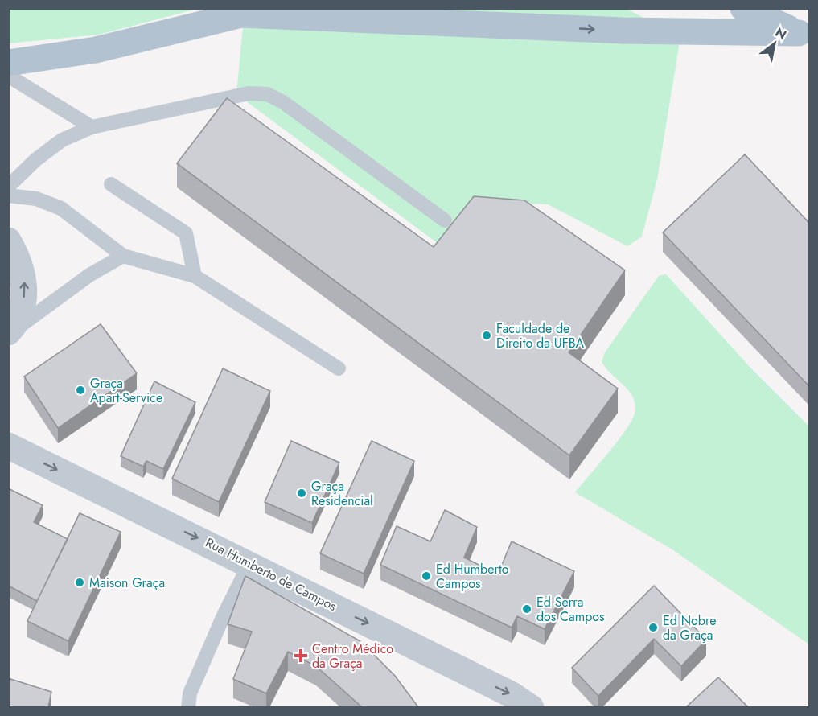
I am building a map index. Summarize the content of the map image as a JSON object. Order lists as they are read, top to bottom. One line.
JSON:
{"streets":{"street":["Rua Humberto de Campos"]},"one_way":["Rua Humberto de Campos"],"places":{"other":["Faculdade de Direito da UFBA","Graça Apart-Service","Graça Residencial","Ed Humberto Campos","Maison Graça","Ed Serra dos Campos","Ed Nobre da Graça"],"health":["Centro Médico da Graça"]},"north":"top right"}
